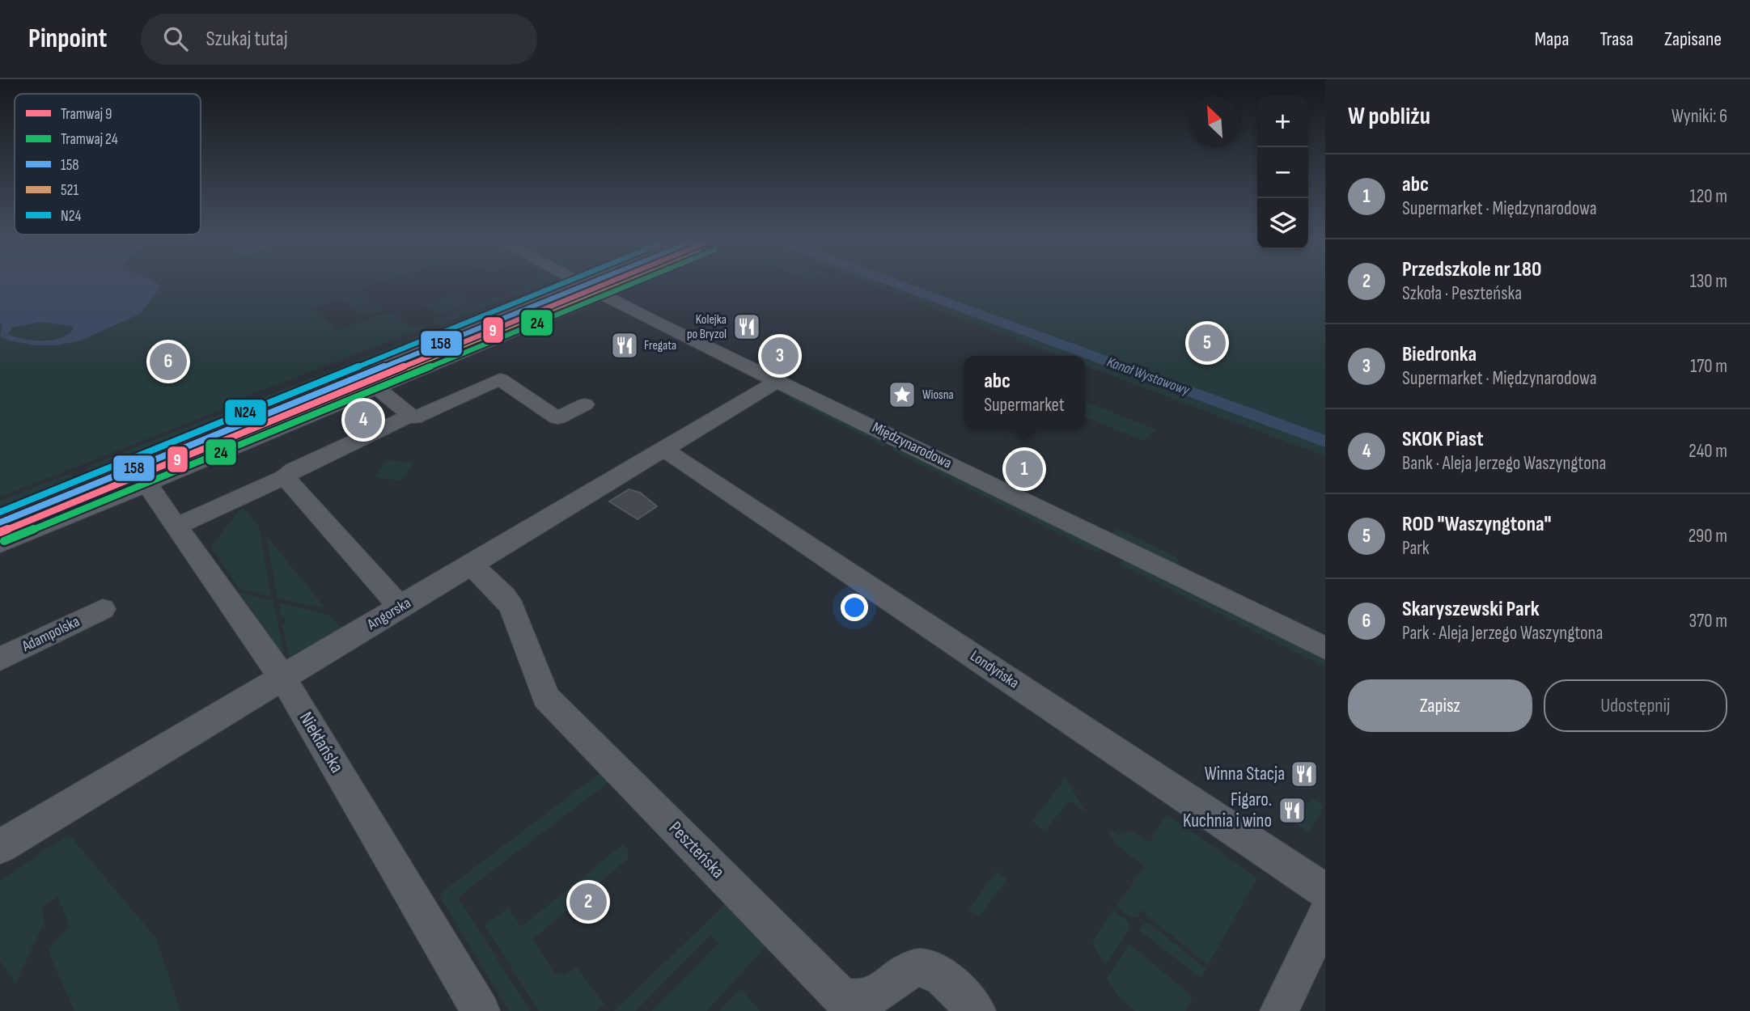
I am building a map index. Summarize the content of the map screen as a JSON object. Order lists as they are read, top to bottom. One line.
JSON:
{"streets":{"street":["Międzynarodowa","Angorska","Adampolska","Londyńska","Niekłańska","Peszteńska"]},"crossings":[["Międzynarodowa","Angorska"],["Angorska","Londyńska"],["Angorska","Niekłańska"],["Angorska","Peszteńska"]],"water":["Kanał Wystawowy"],"places":{"restaurant":["Kolejka po Bryzol","Fregata","Winna Stacja","Figaro. Kuchnia i wino"],"place":["Wiosna"]},"lines":["tram line 9","tram line 24","transit line 158","transit line 521","transit line N24"],"legend":["Tramwaj 9","Tramwaj 24","158","521","N24"],"north":"top left","page":{"header":"Pinpoint","search":"Szukaj tutaj","nav":["Mapa","Trasa","Zapisane"],"heading":["W pobliżu","Wyniki: 6"],"map_buttons":["+","−"],"list":[{"mark":"1","name":"abc","note":"Supermarket · Międzynarodowa","value":"120 m"},{"mark":"2","name":"Przedszkole nr 180","note":"Szkoła · Peszteńska","value":"130 m"},{"mark":"3","name":"Biedronka","note":"Supermarket · Międzynarodowa","value":"170 m"},{"mark":"4","name":"SKOK Piast","note":"Bank · Aleja Jerzego Waszyngtona","value":"240 m"},{"mark":"5","name":"ROD \"Waszyngtona\"","note":"Park","value":"290 m"},{"mark":"6","name":"Skaryszewski Park","note":"Park · Aleja Jerzego Waszyngtona","value":"370 m"}],"pins":["5","3","6","4","1","2"],"popup":["abc","Supermarket"],"buttons":["Zapisz","Udostępnij"]}}
